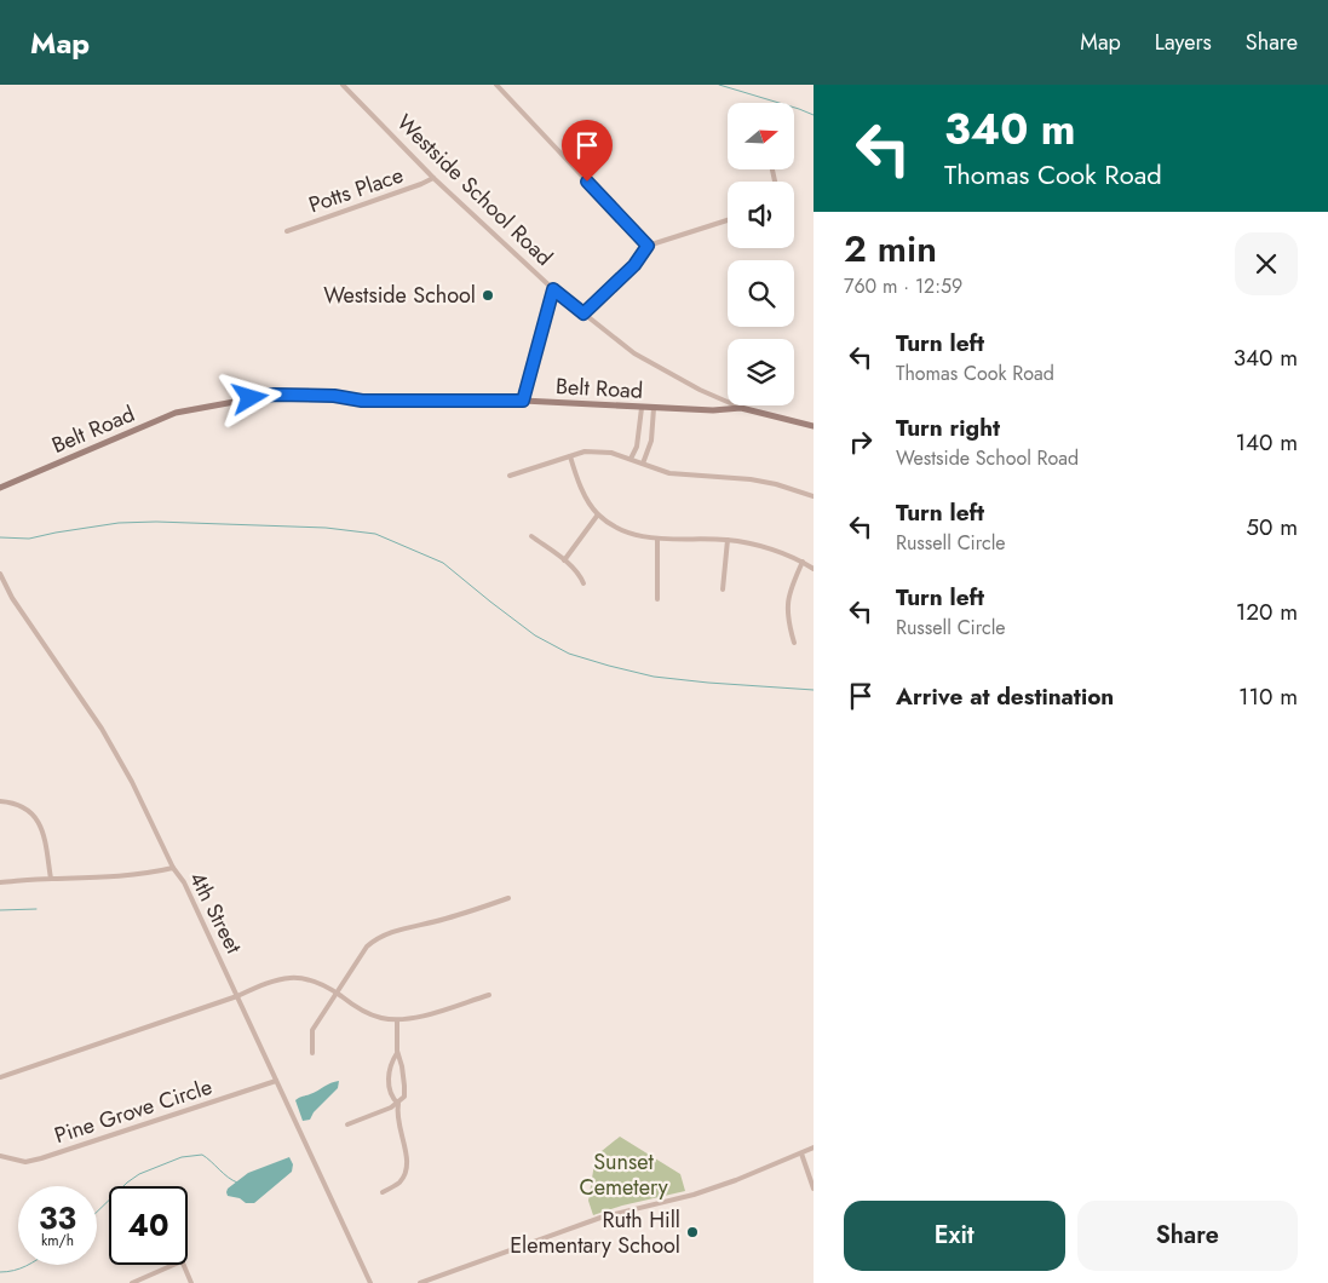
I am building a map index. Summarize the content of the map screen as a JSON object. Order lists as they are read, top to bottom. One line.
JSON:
{"streets":{"street":["Potts Place","Westside School Road","Belt Road","4th Street","Pine Grove Circle"]},"crossings":[["Potts Place","Westside School Road"],["Westside School Road","Belt Road"],["4th Street","Pine Grove Circle"]],"parks":["Sunset Cemetery"],"places":["Westside School","Ruth Hill Elementary School"],"north":"right","page":{"header":"Map","nav":["Map","Layers","Share"],"turn":["340 m","Thomas Cook Road"],"heading":["2 min","760 m · 12:59"],"list":[{"name":"Turn left","note":"Thomas Cook Road","value":"340 m"},{"name":"Turn right","note":"Westside School Road","value":"140 m"},{"name":"Turn left","note":"Russell Circle","value":"50 m"},{"name":"Turn left","note":"Russell Circle","value":"120 m"},{"name":"Arrive at destination","value":"110 m"}],"speed":"33 km/h","limit":"40","buttons":["Exit","Share"]}}
